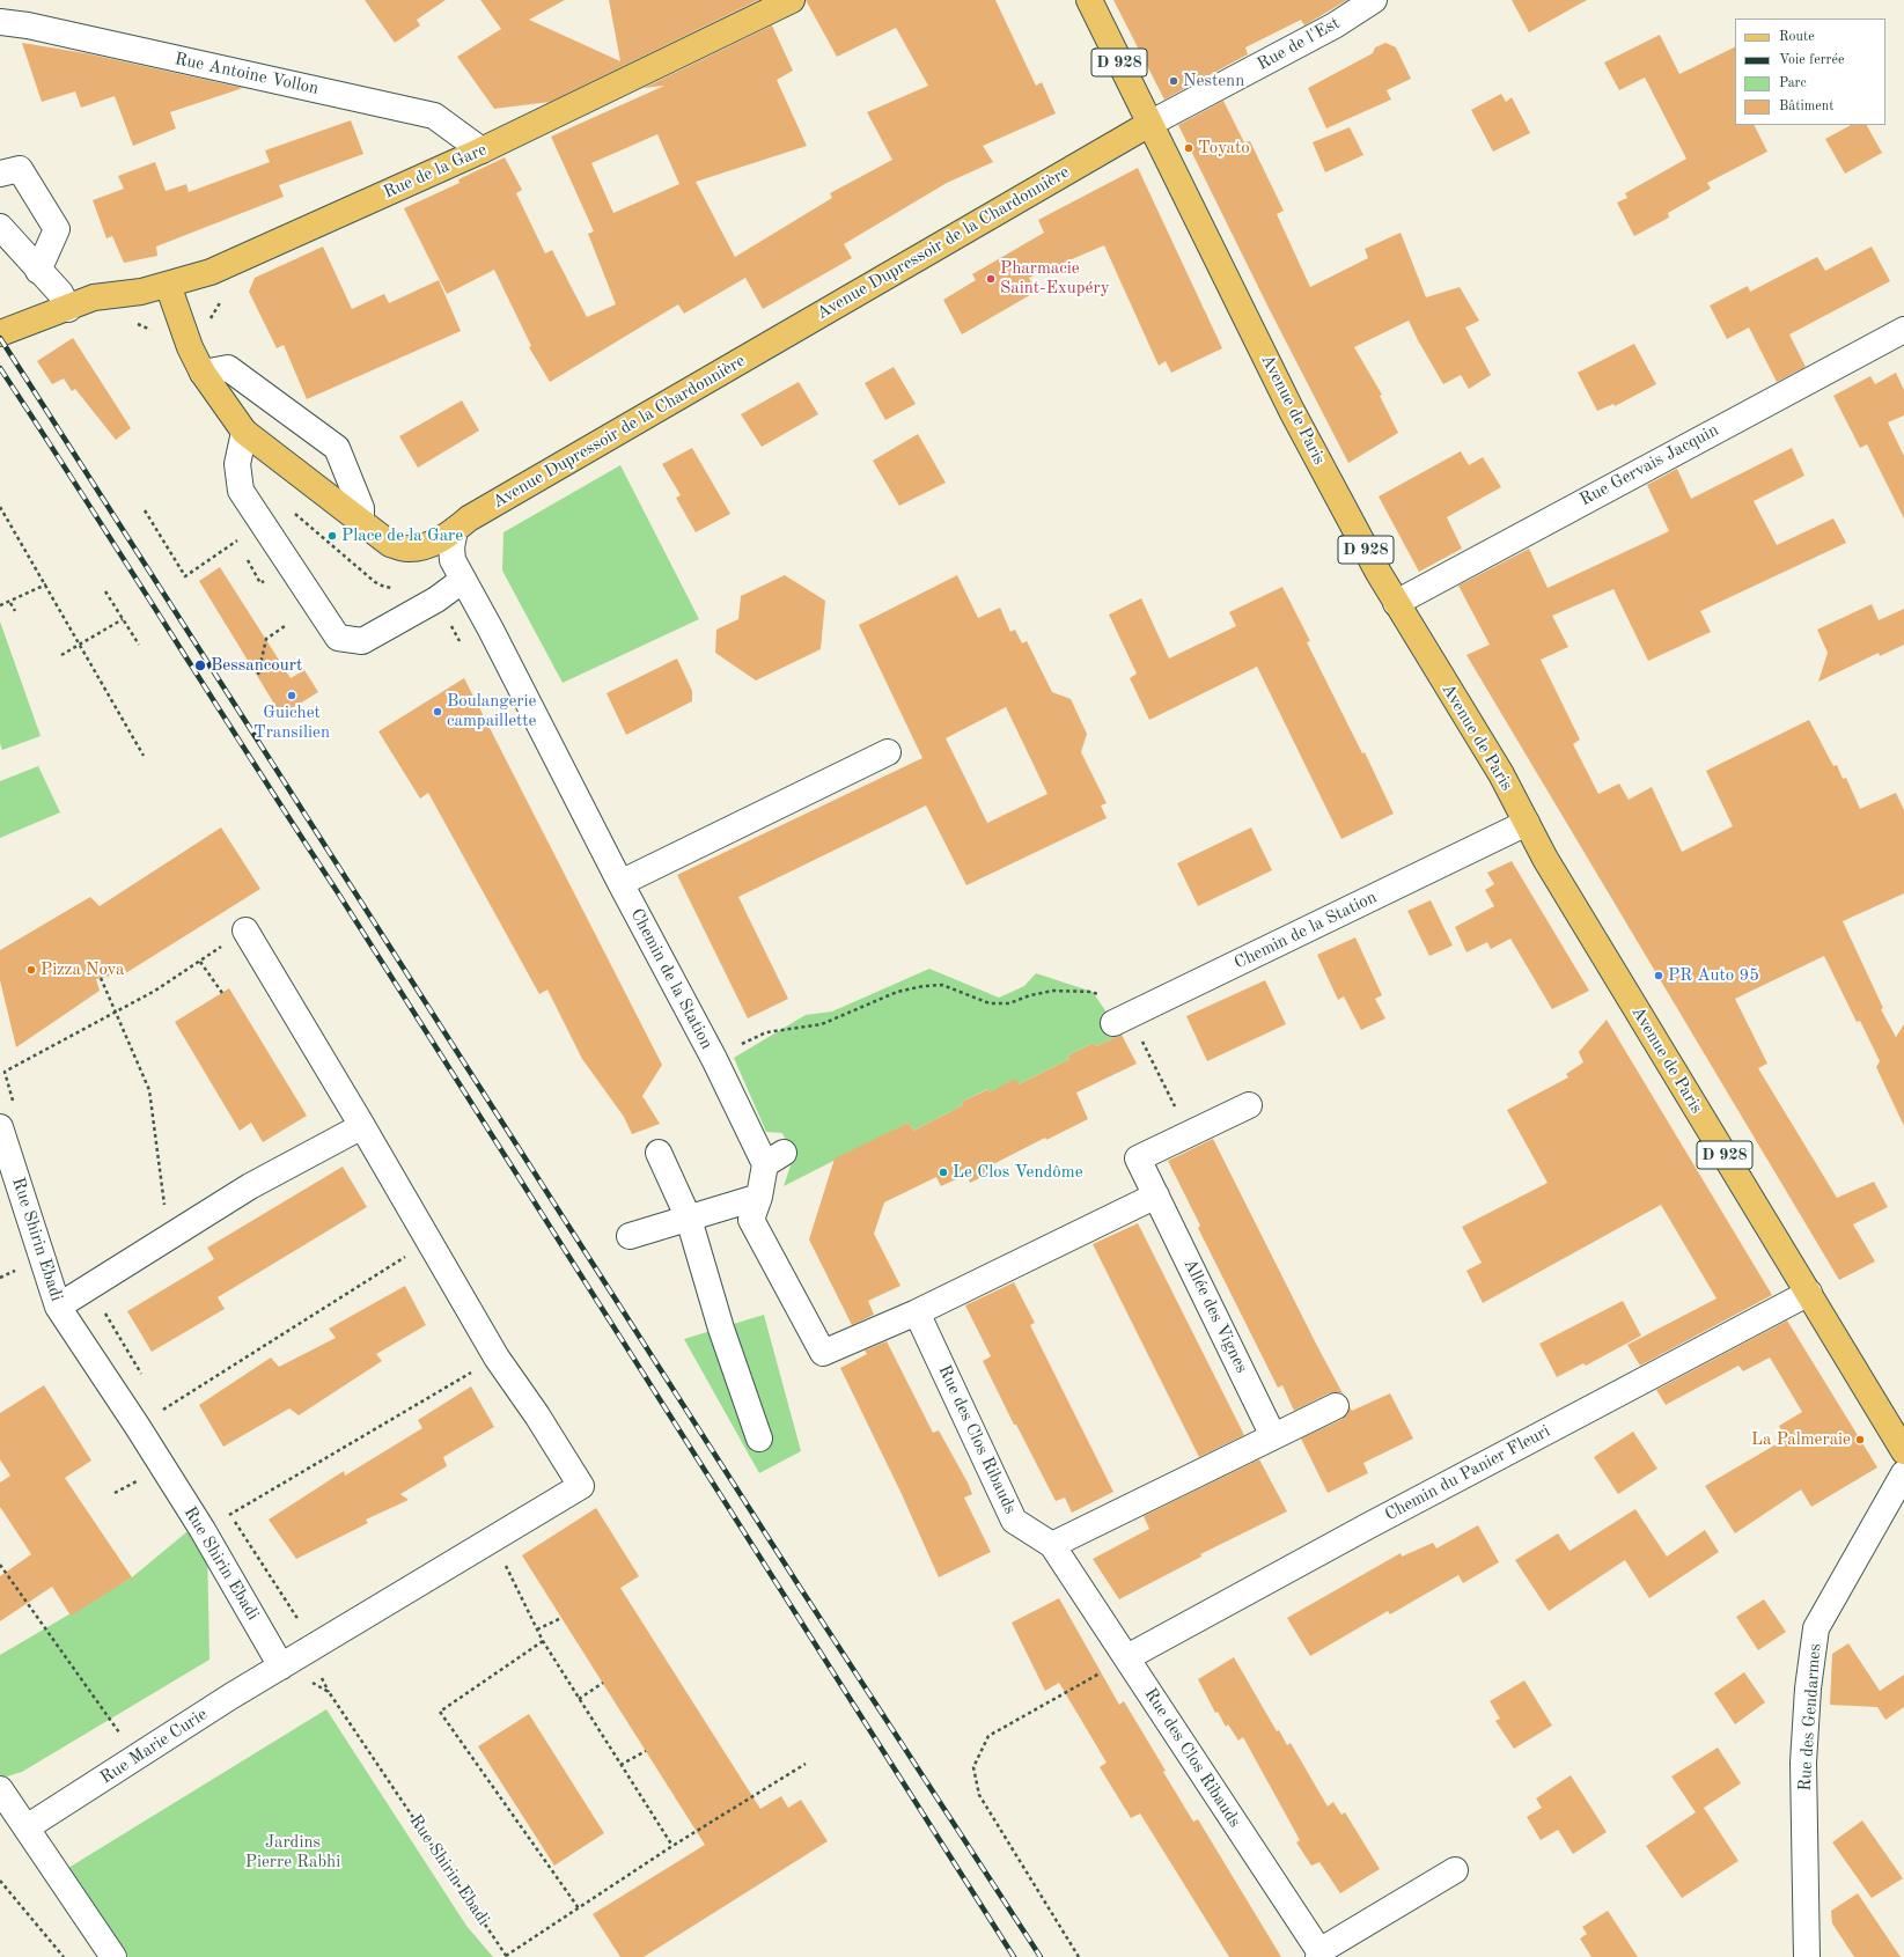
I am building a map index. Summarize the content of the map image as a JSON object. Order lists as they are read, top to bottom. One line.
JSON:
{"streets":{"main road":["D 928","Rue de la Gare","Avenue Dupressoir de la Chardonnière","Avenue de Paris"],"street":["Rue de l'Est","Rue Antoine Vollon","Rue Gervais Jacquin","Chemin de la Station","Rue Shirin Ebadi","Allée des Vignes","Rue des Clos Ribauds","Chemin du Panier Fleuri","Rue des Gendarmes","Rue Marie Curie"]},"crossings":[["Rue de l'Est","Avenue Dupressoir de la Chardonnière"],["Rue de l'Est","Avenue de Paris"],["Rue Antoine Vollon","Rue de la Gare"],["Rue de la Gare","Avenue Dupressoir de la Chardonnière"],["Avenue Dupressoir de la Chardonnière","Avenue de Paris"],["Avenue Dupressoir de la Chardonnière","Chemin de la Station"],["Avenue de Paris","Rue Gervais Jacquin"],["Avenue de Paris","Chemin de la Station"],["Avenue de Paris","Chemin du Panier Fleuri"],["Rue Shirin Ebadi","Rue Marie Curie"],["Rue des Clos Ribauds","Chemin du Panier Fleuri"]],"parks":["Jardins Pierre Rabhi"],"places":["Nestenn","Toyato","Pharmacie Saint-Exupéry","Place de la Gare","Bessancourt","Guichet Transilien","Boulangerie campaillette","Pizza Nova","PR Auto 95","Le Clos Vendôme","La Palmeraie"],"legend":["Route","Voie ferrée","Parc","Bâtiment"]}
